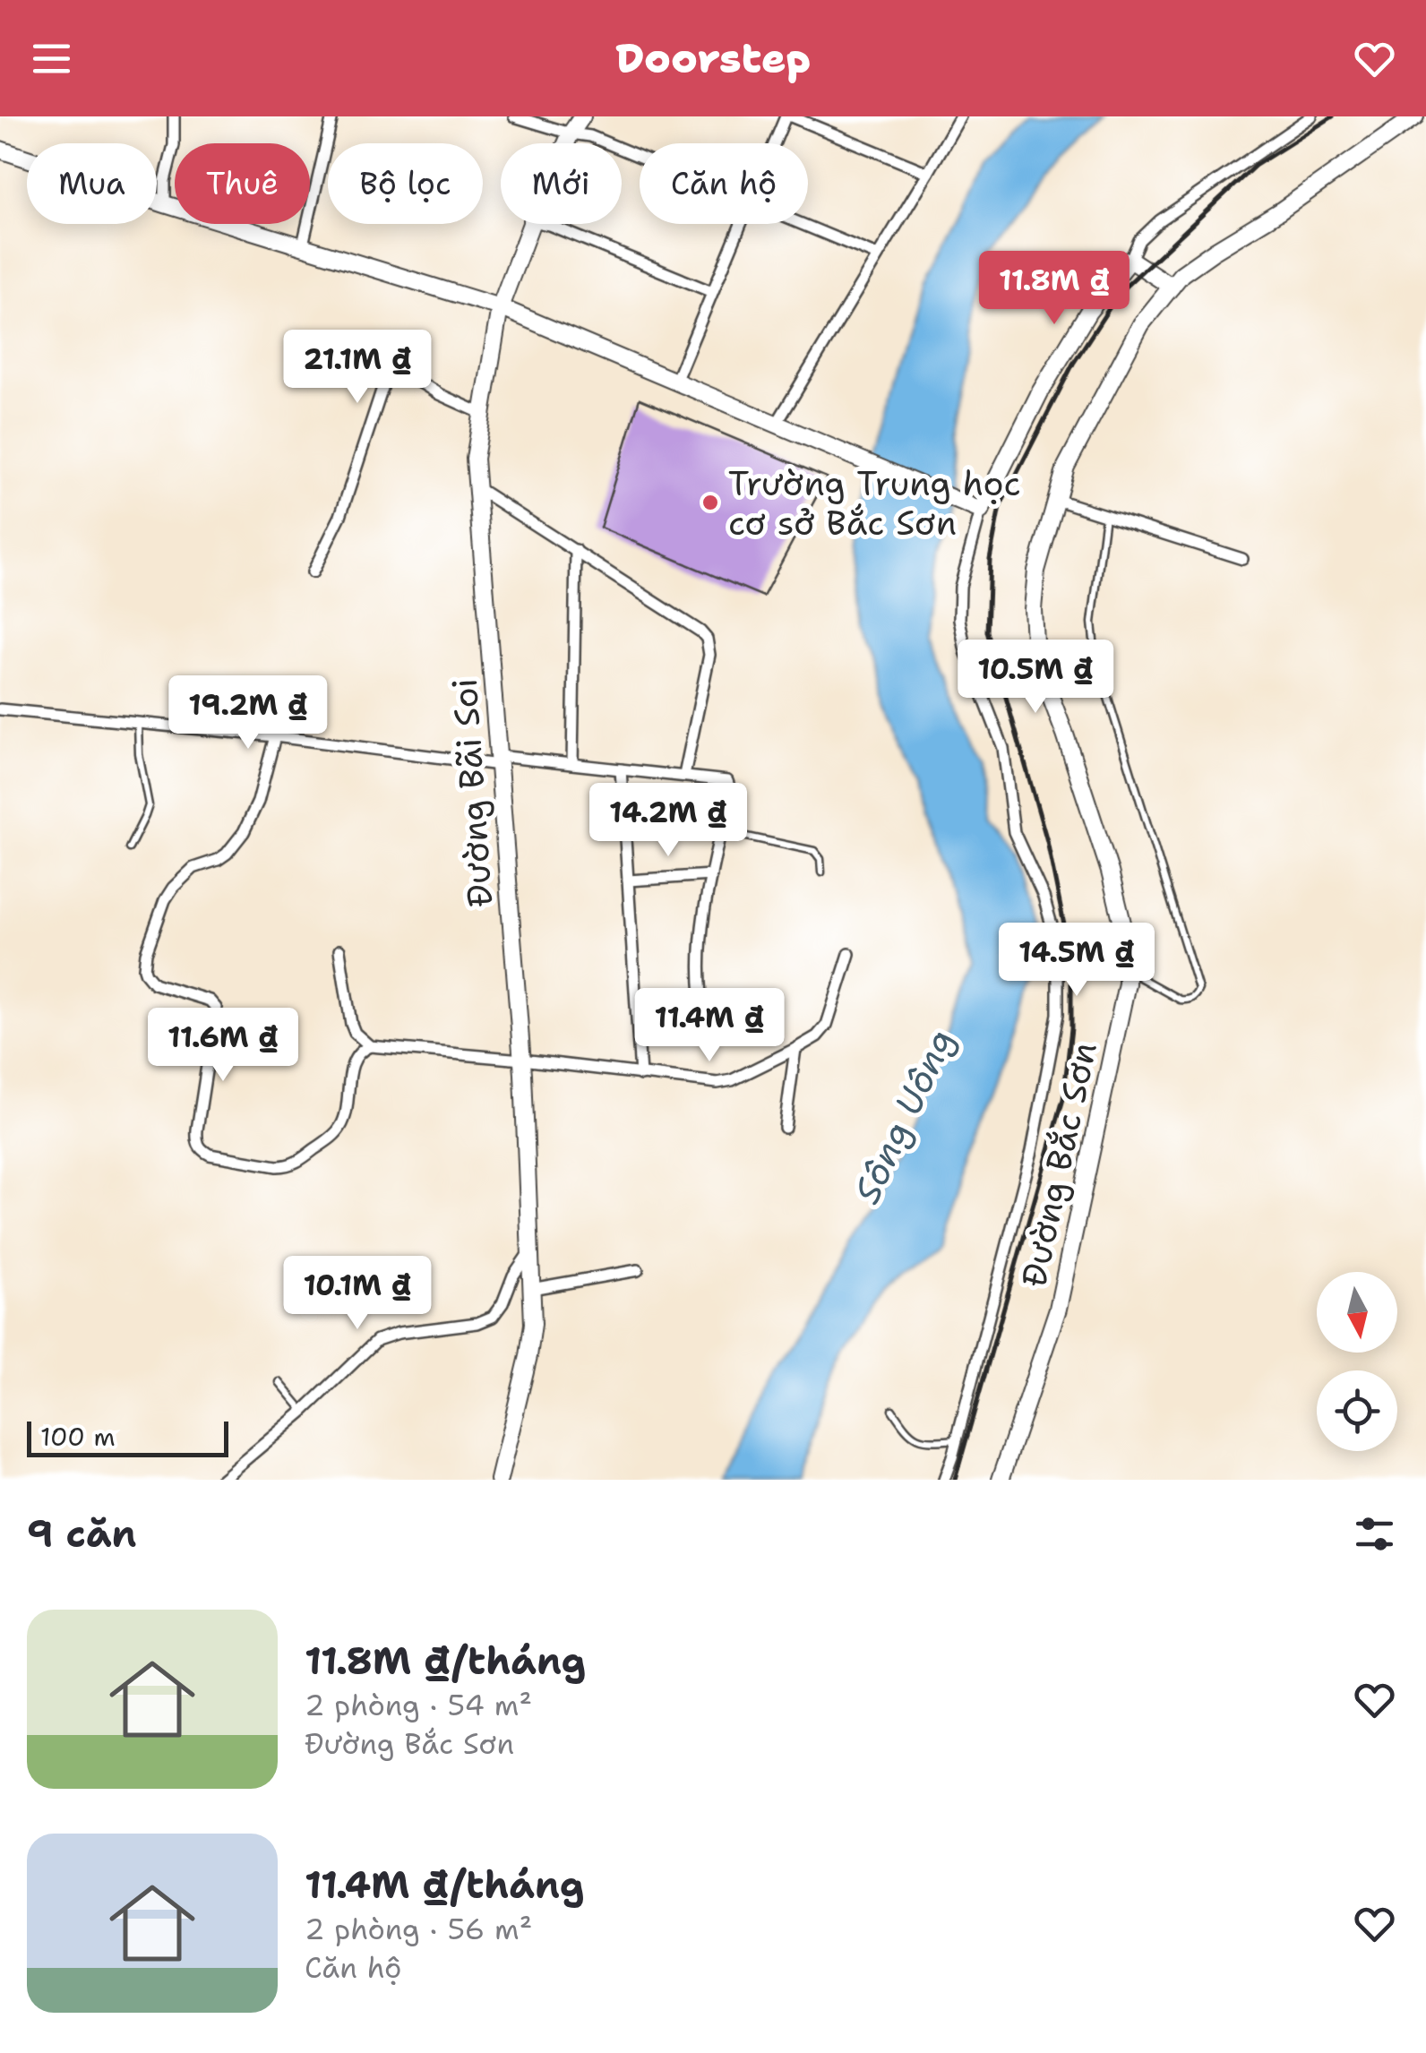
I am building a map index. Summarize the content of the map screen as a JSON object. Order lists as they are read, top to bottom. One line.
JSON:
{"streets":{"main road":["Đường Bãi Soi","Đường Bắc Sơn"]},"water":["Sông Uông"],"places":["Trường Trung học cơ sở Bắc Sơn"],"scale_bar":"100 m","north":"bottom","page":{"header":"Doorstep","chip":["Mua","Thuê","Bộ lọc","Mới","Căn hộ"],"price":["11.8M ₫","21.1M ₫","10.5M ₫","19.2M ₫","14.2M ₫","14.5M ₫","11.4M ₫","11.6M ₫","10.1M ₫"],"scale":"100 m","heading":"9 căn","list":[{"name":"11.8M ₫/tháng","note":"2 phòng · 54 m² · Đường Bắc Sơn"},{"name":"11.4M ₫/tháng","note":"2 phòng · 56 m² · Căn hộ"}]}}
